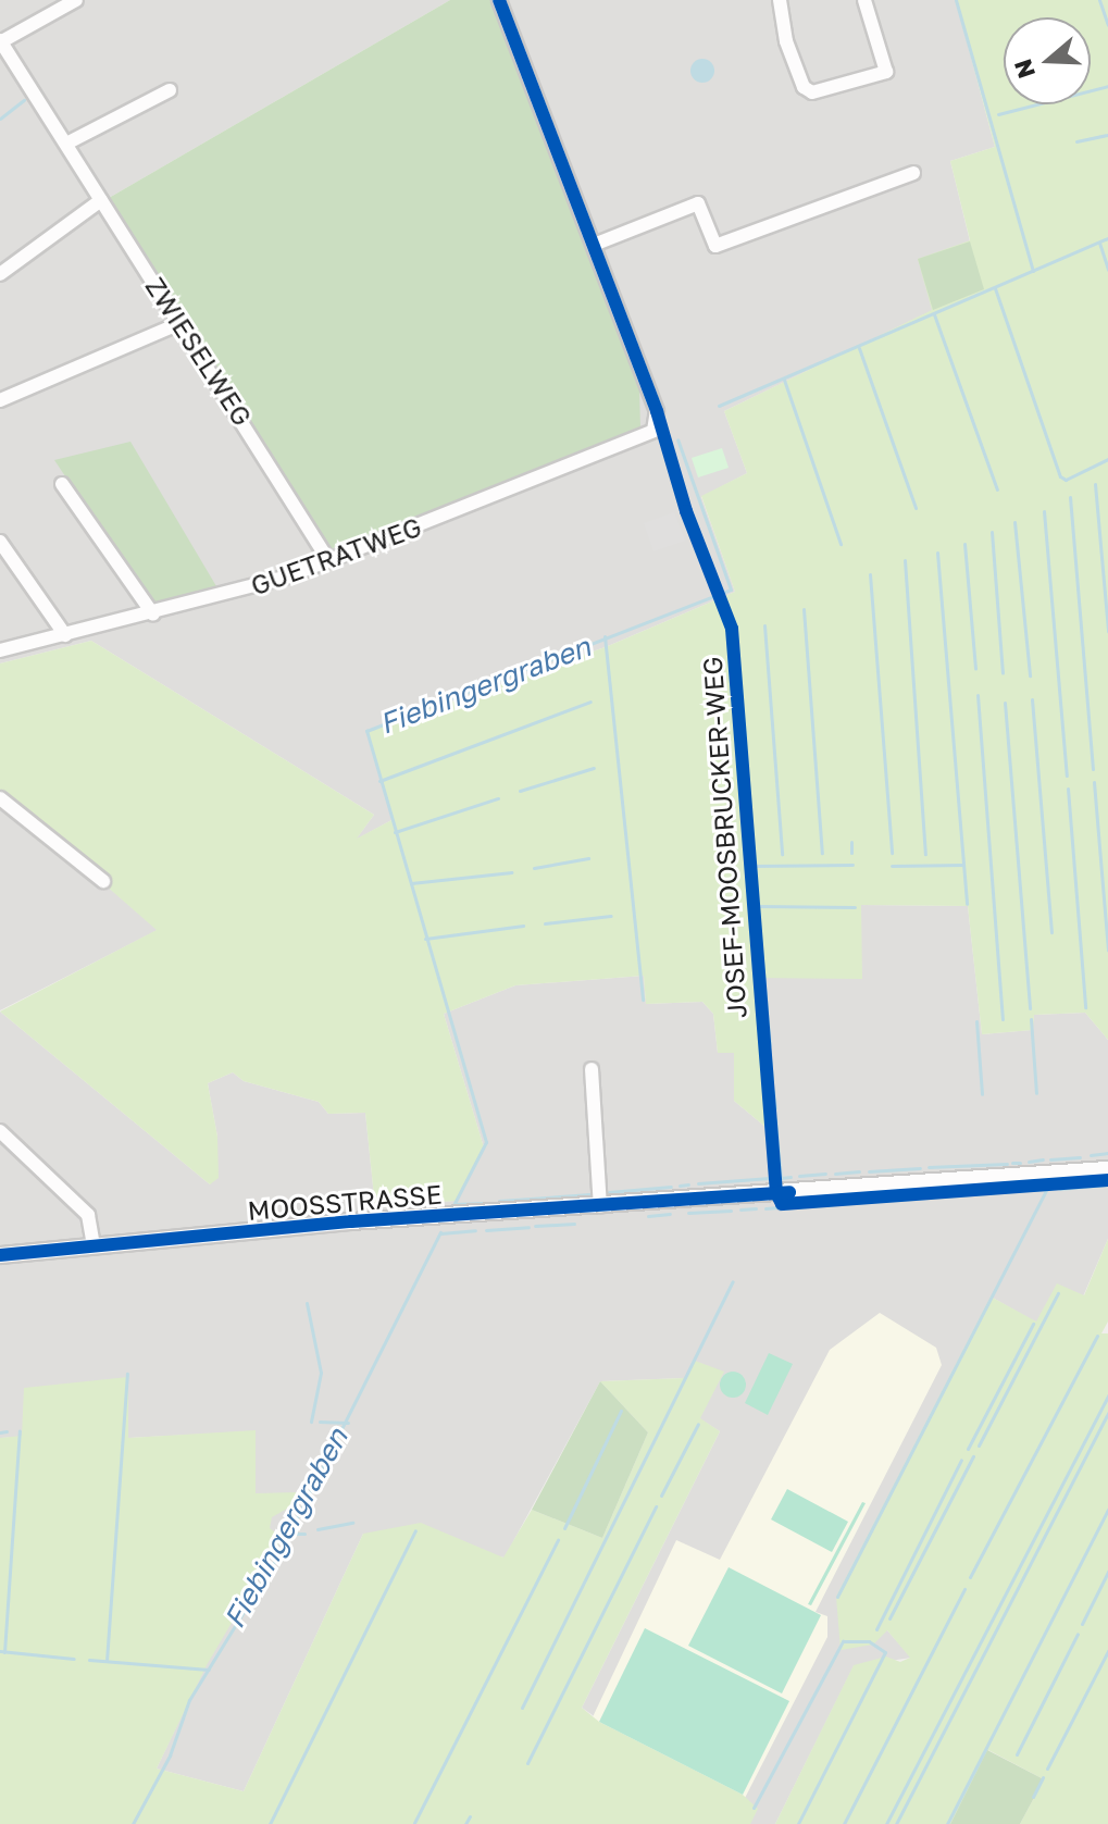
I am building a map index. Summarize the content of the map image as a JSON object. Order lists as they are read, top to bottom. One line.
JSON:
{"streets":{"street":["ZWIESELWEG","GUETRATWEG","MOOSSTRASSE"],"cycle path":["JOSEF-MOOSBRUCKER-WEG"]},"crossings":[["ZWIESELWEG","GUETRATWEG"]],"water":["Fiebingergraben"],"north":"left"}
